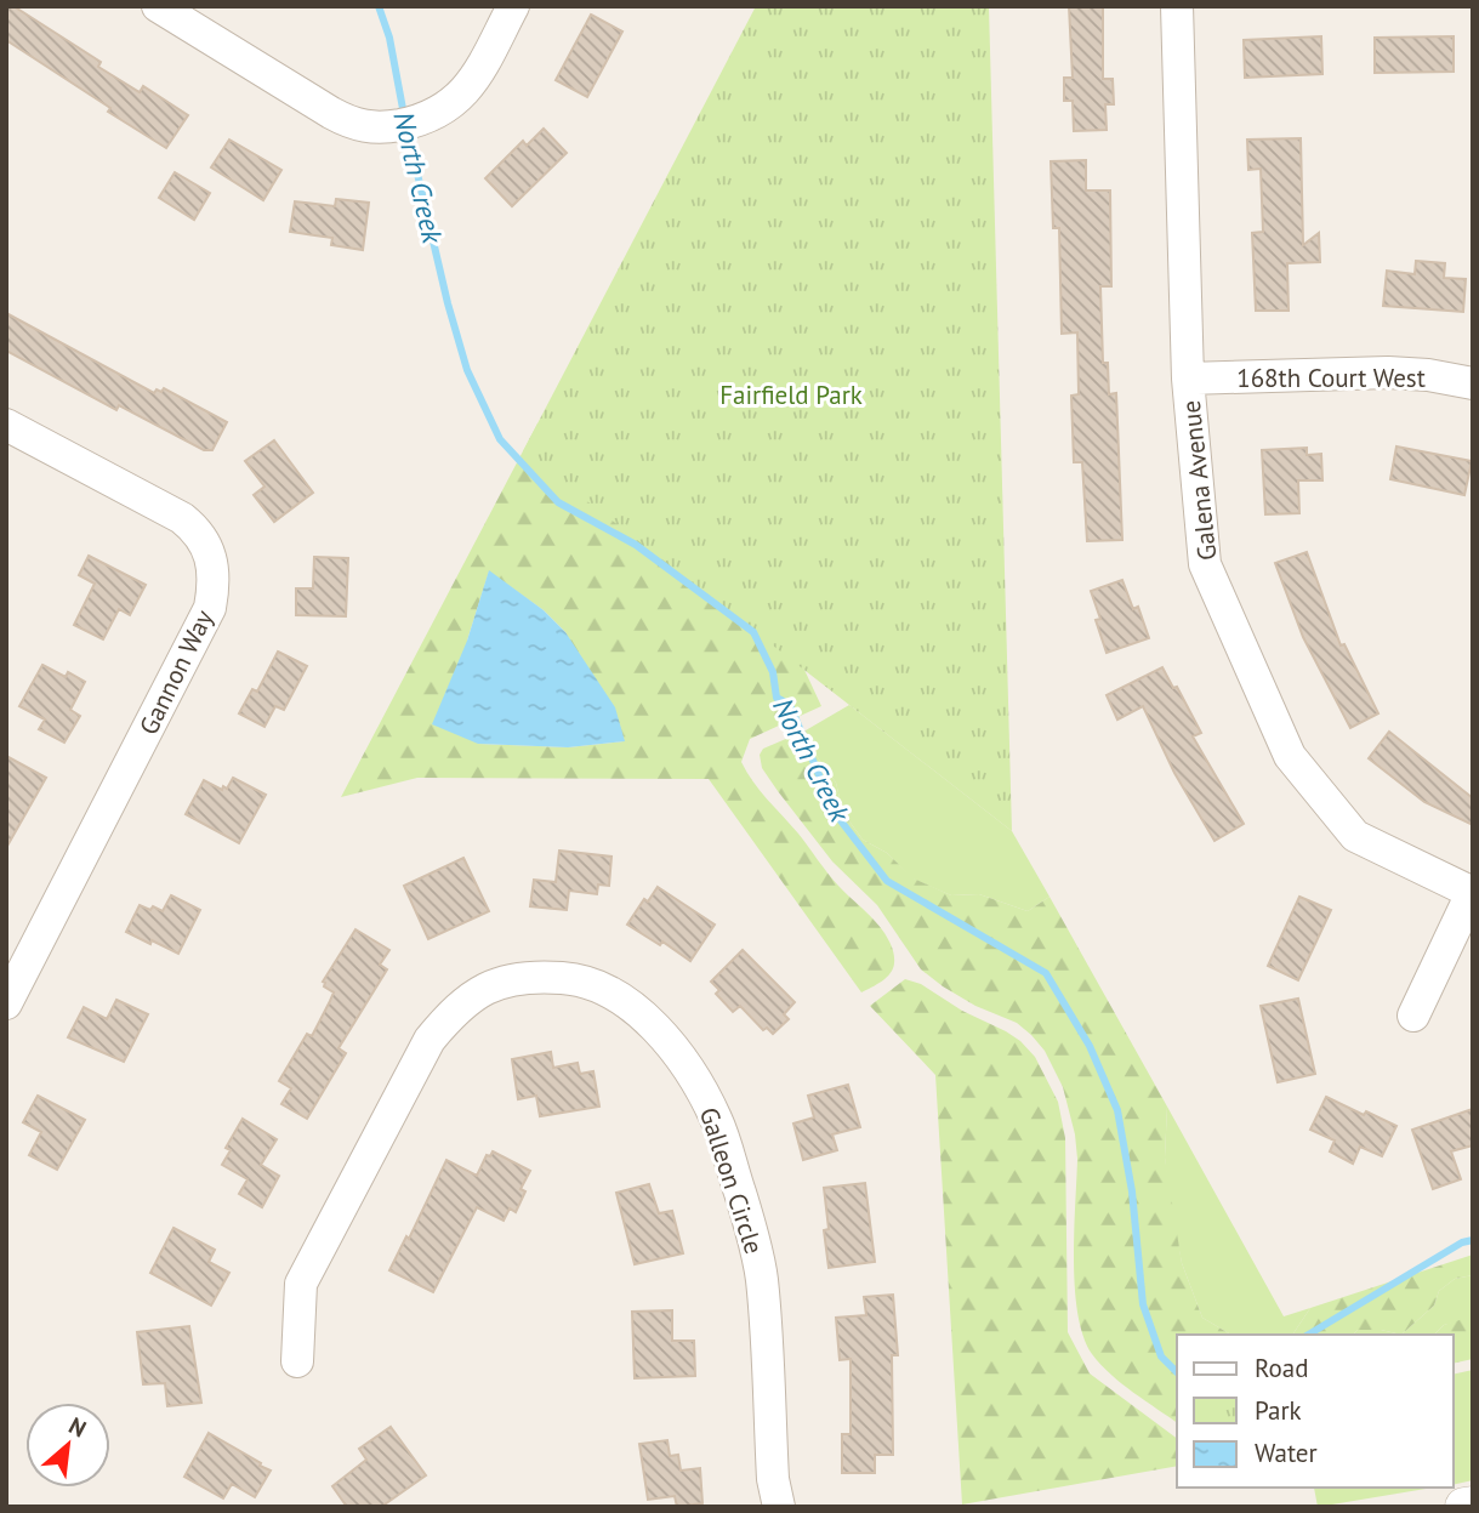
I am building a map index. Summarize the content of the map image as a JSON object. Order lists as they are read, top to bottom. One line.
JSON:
{"streets":{"street":["168th Court West","Galena Avenue","Gannon Way","Galleon Circle"]},"crossings":[["168th Court West","Galena Avenue"]],"water":["North Creek"],"parks":["Fairfield Park"],"legend":["Road","Park","Water"],"north":"top right"}
